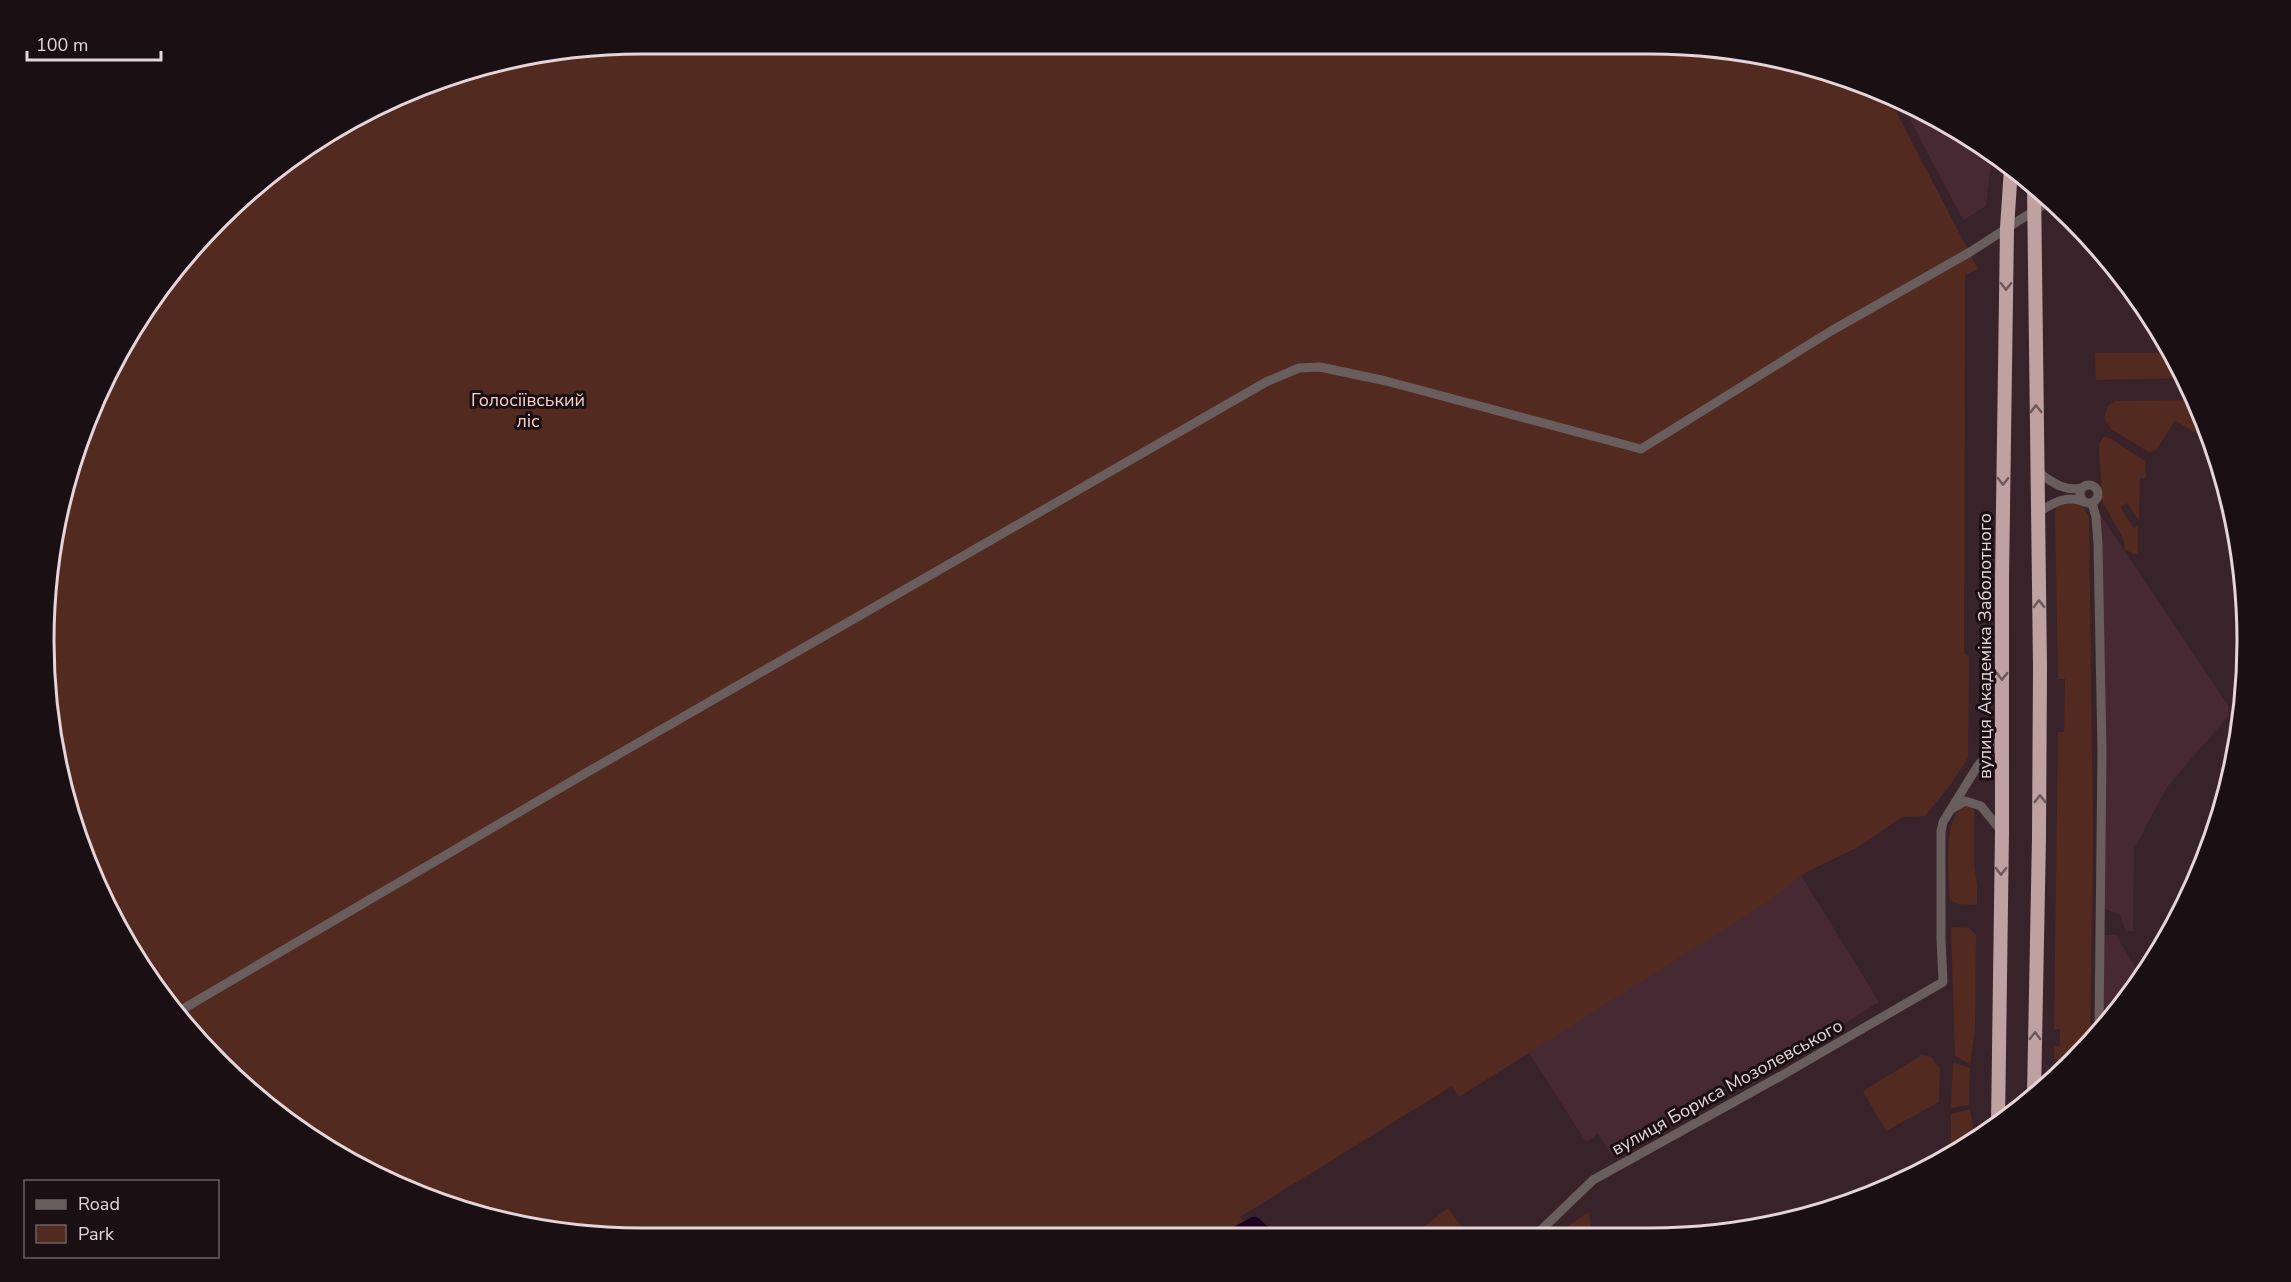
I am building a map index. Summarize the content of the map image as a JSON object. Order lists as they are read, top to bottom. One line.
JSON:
{"streets":{"highway":["вулиця Академіка Заболотного"],"street":["вулиця Бориса Мозолевського"]},"parks":["Голосіївський ліс"],"legend":["Road","Park"],"scale_bar":"100 m"}
